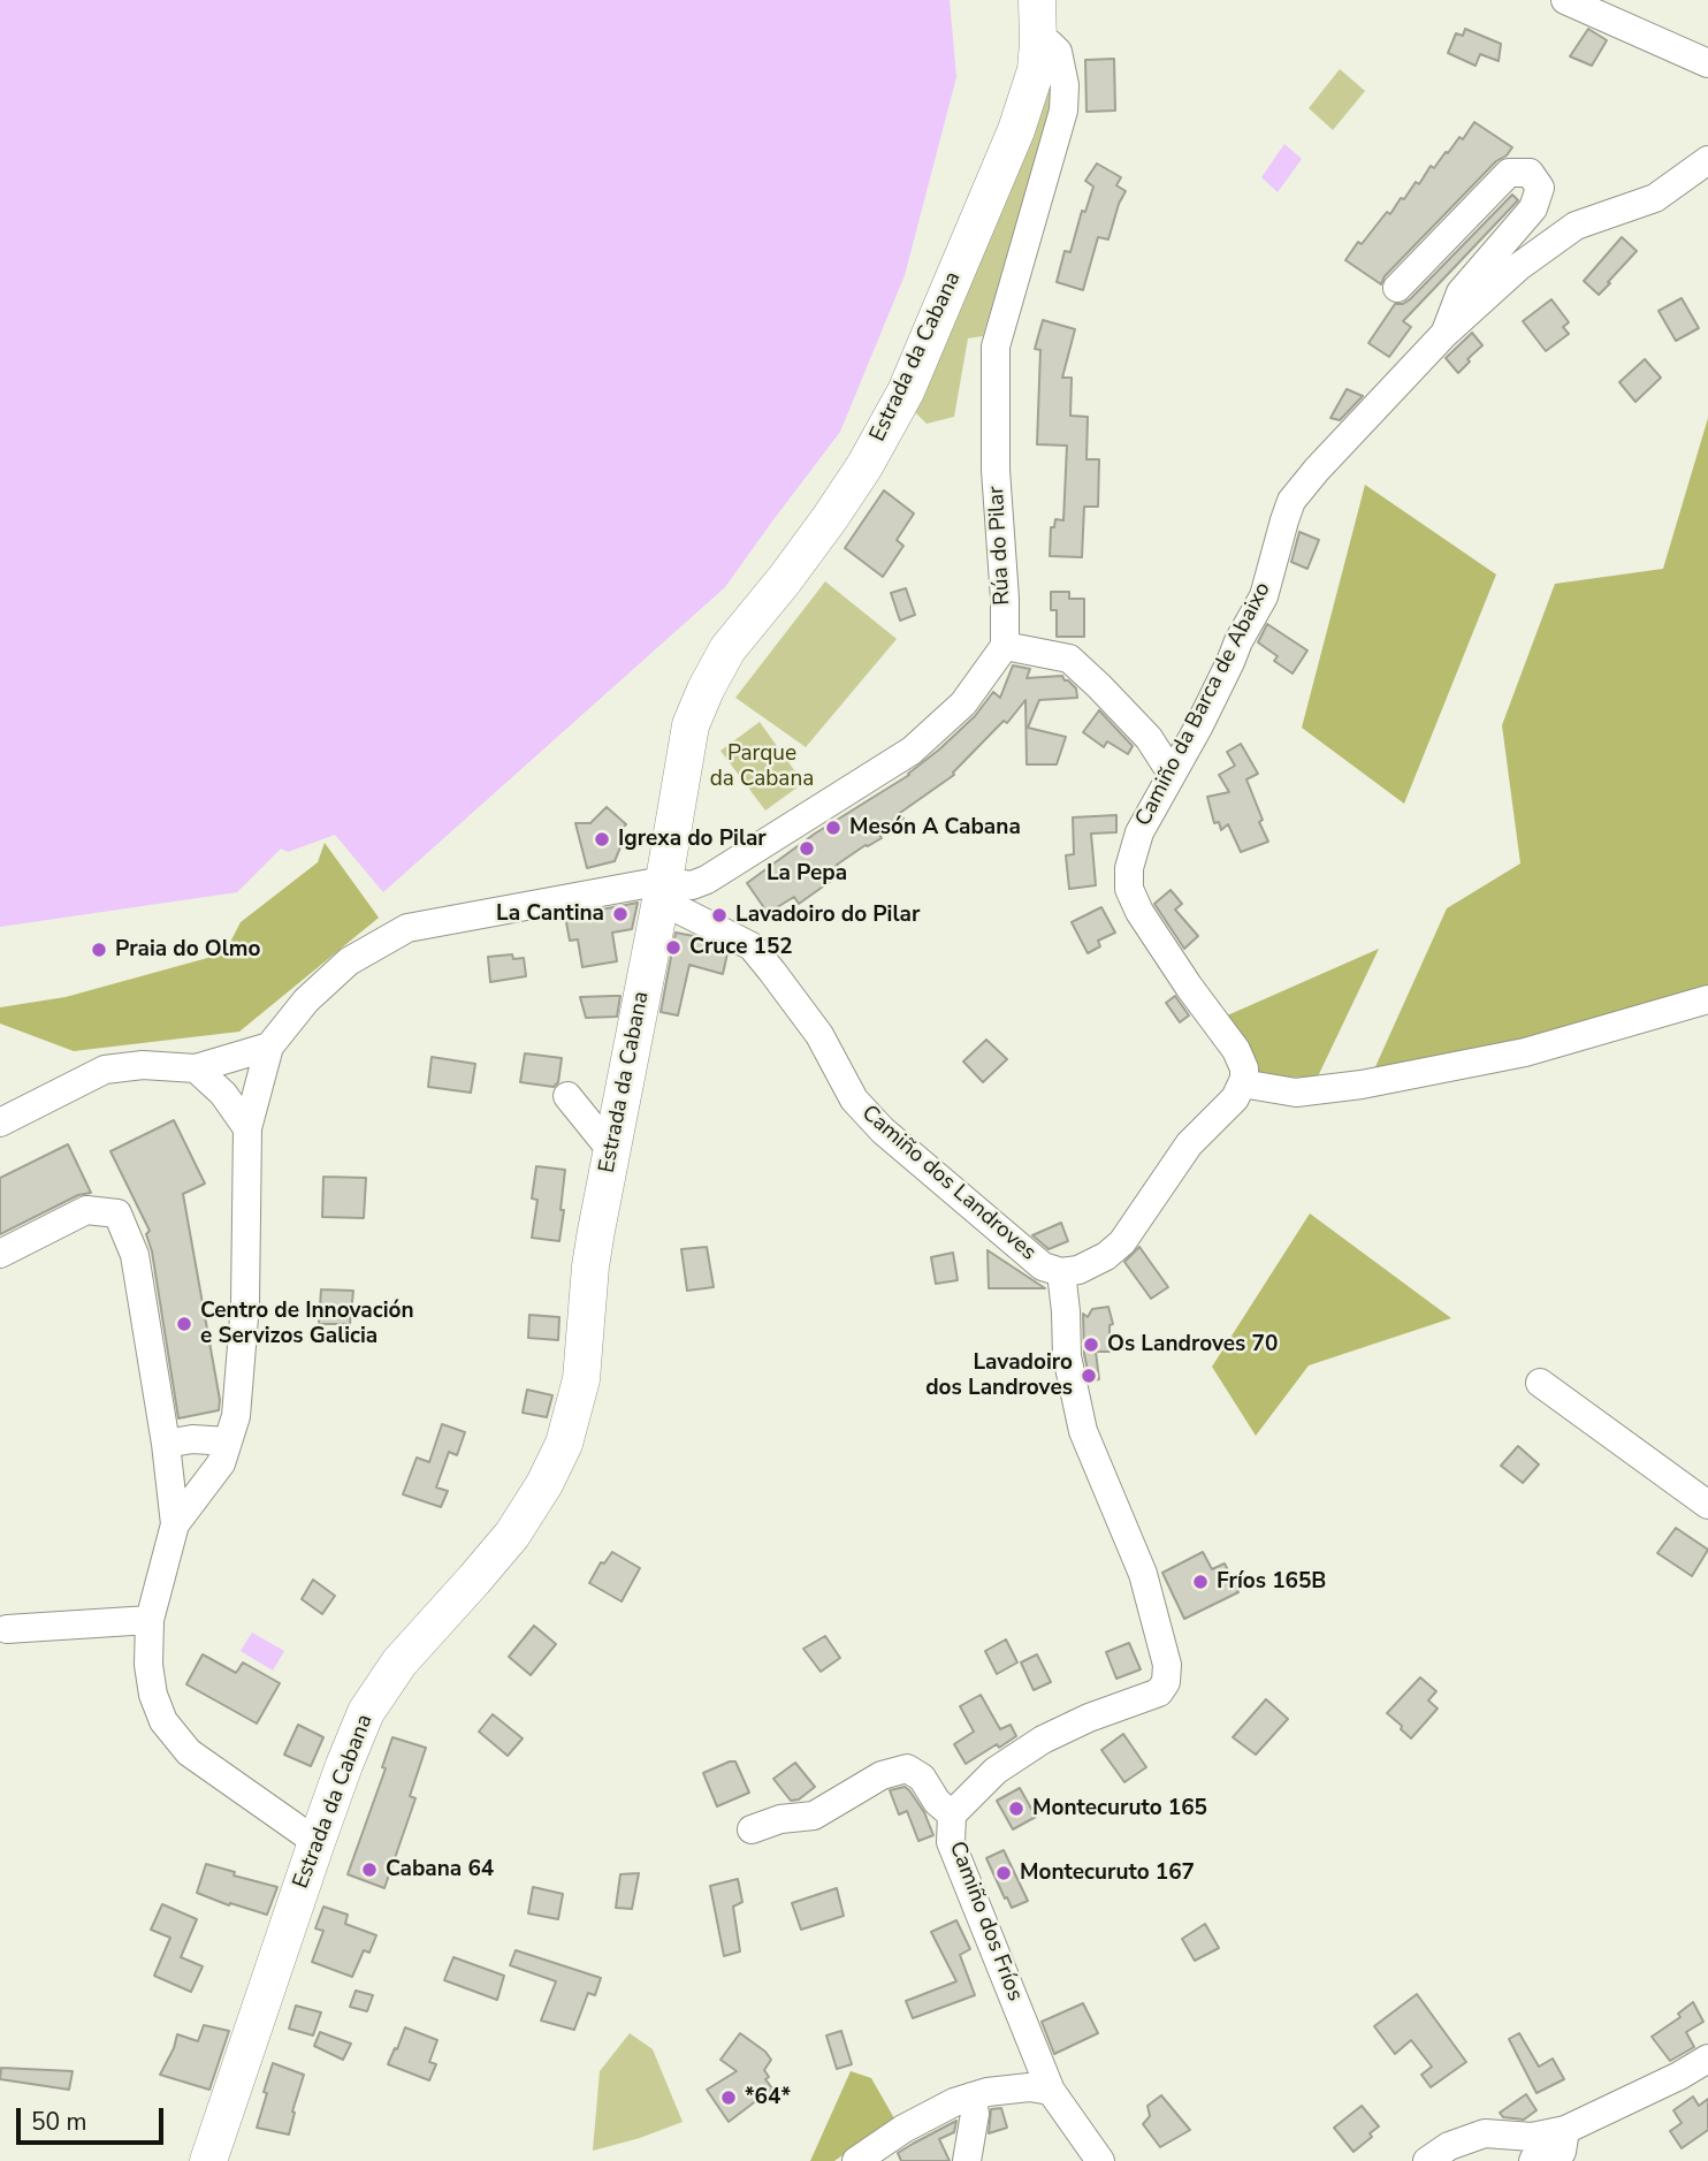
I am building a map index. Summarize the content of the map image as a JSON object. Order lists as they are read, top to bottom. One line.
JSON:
{"streets":{"main road":["Estrada da Cabana"],"street":["Rúa do Pilar","Camiño da Barca de Abaixo","Camiño dos Landroves","Camiño dos Fríos"]},"crossings":[["Estrada da Cabana","Rúa do Pilar"],["Estrada da Cabana","Camiño dos Landroves"],["Camiño da Barca de Abaixo","Camiño dos Landroves"],["Camiño dos Landroves","Camiño dos Fríos"]],"parks":["Parque da Cabana"],"places":["Mesón A Cabana","Igrexa do Pilar","La Pepa","La Cantina","Lavadoiro do Pilar","Cruce 152","Praia do Olmo","Centro de Innovación e Servizos Galicia","Os Landroves 70","Lavadoiro dos Landroves","Fríos 165B","Montecuruto 165","Cabana 64","Montecuruto 167","*64*"],"scale_bar":"50 m"}
